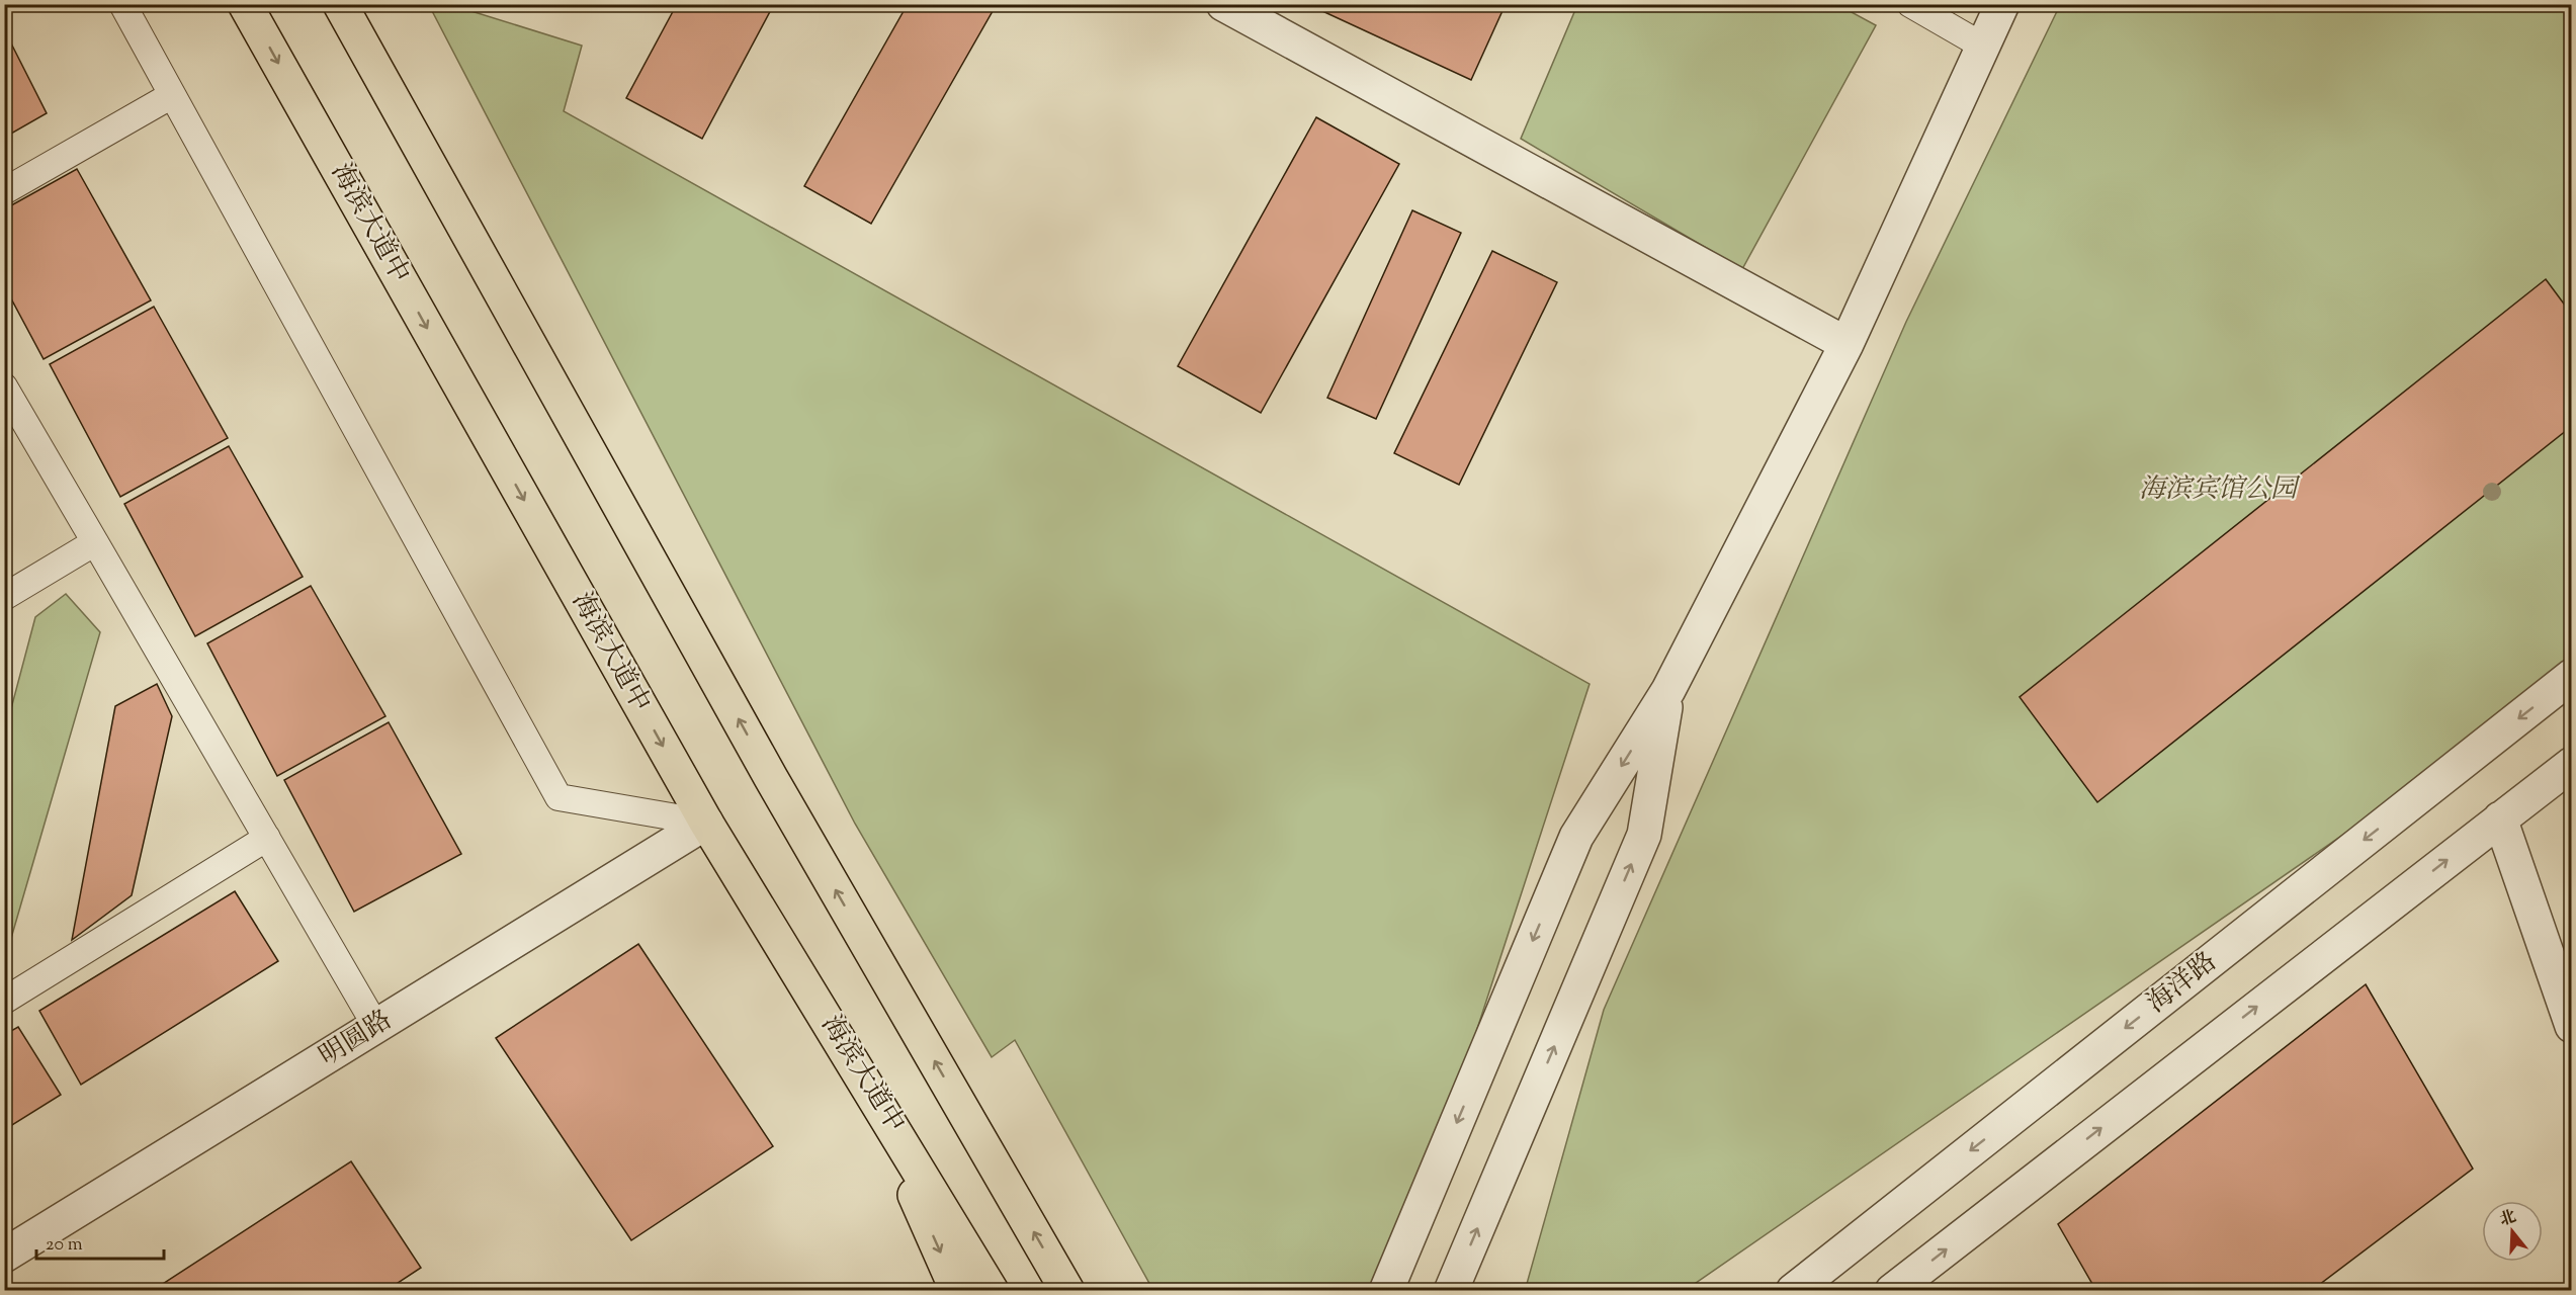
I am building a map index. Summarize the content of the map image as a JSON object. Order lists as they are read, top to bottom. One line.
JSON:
{"streets":{"main road":["海滨大道中"],"street":["海洋路","明圆路"]},"crossings":[["海滨大道中","明圆路"]],"parks":["海滨宾馆公园"],"scale_bar":"20 m","north":"top"}
